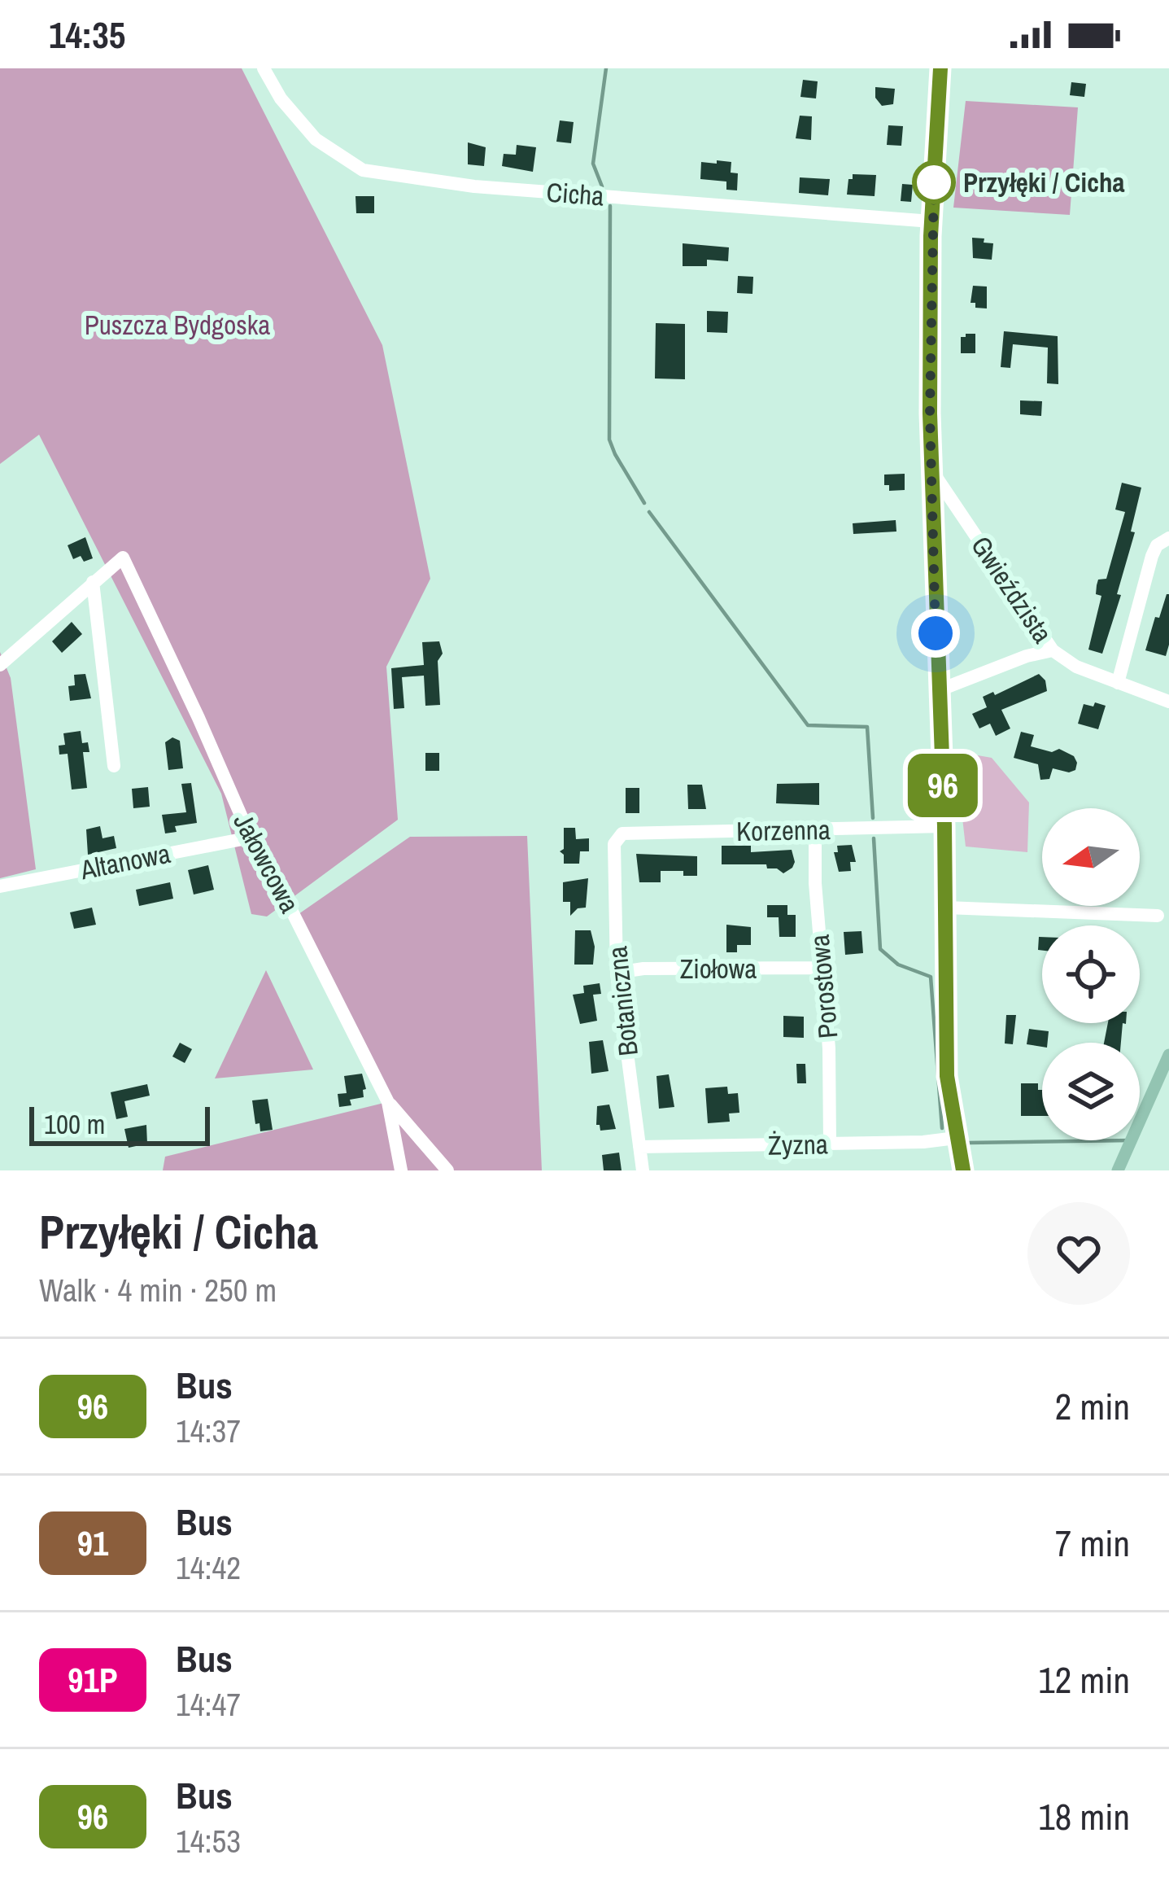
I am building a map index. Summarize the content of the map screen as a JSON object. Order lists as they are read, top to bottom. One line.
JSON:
{"streets":{"street":["Cicha","Gwieździsta","Korzenna","Altanowa","Jałowcowa","Ziołowa","Porostowa","Botaniczna","Żyzna"]},"crossings":[["Korzenna","Porostowa"],["Korzenna","Botaniczna"],["Altanowa","Jałowcowa"],["Ziołowa","Porostowa"],["Ziołowa","Botaniczna"],["Porostowa","Żyzna"],["Botaniczna","Żyzna"]],"parks":["Puszcza Bydgoska"],"places":["Przyłęki / Cicha"],"lines":["bus line 96"],"scale_bar":"100 m","north":"left","page":{"status":"14:35","on_map":"96","scale":"100 m","heading":["Przyłęki / Cicha","Walk · 4 min · 250 m"],"list":[{"mark":"96","name":"Bus","note":"14:37","value":"2 min"},{"mark":"91","name":"Bus","note":"14:42","value":"7 min"},{"mark":"91P","name":"Bus","note":"14:47","value":"12 min"},{"mark":"96","name":"Bus","note":"14:53","value":"18 min"}]}}
